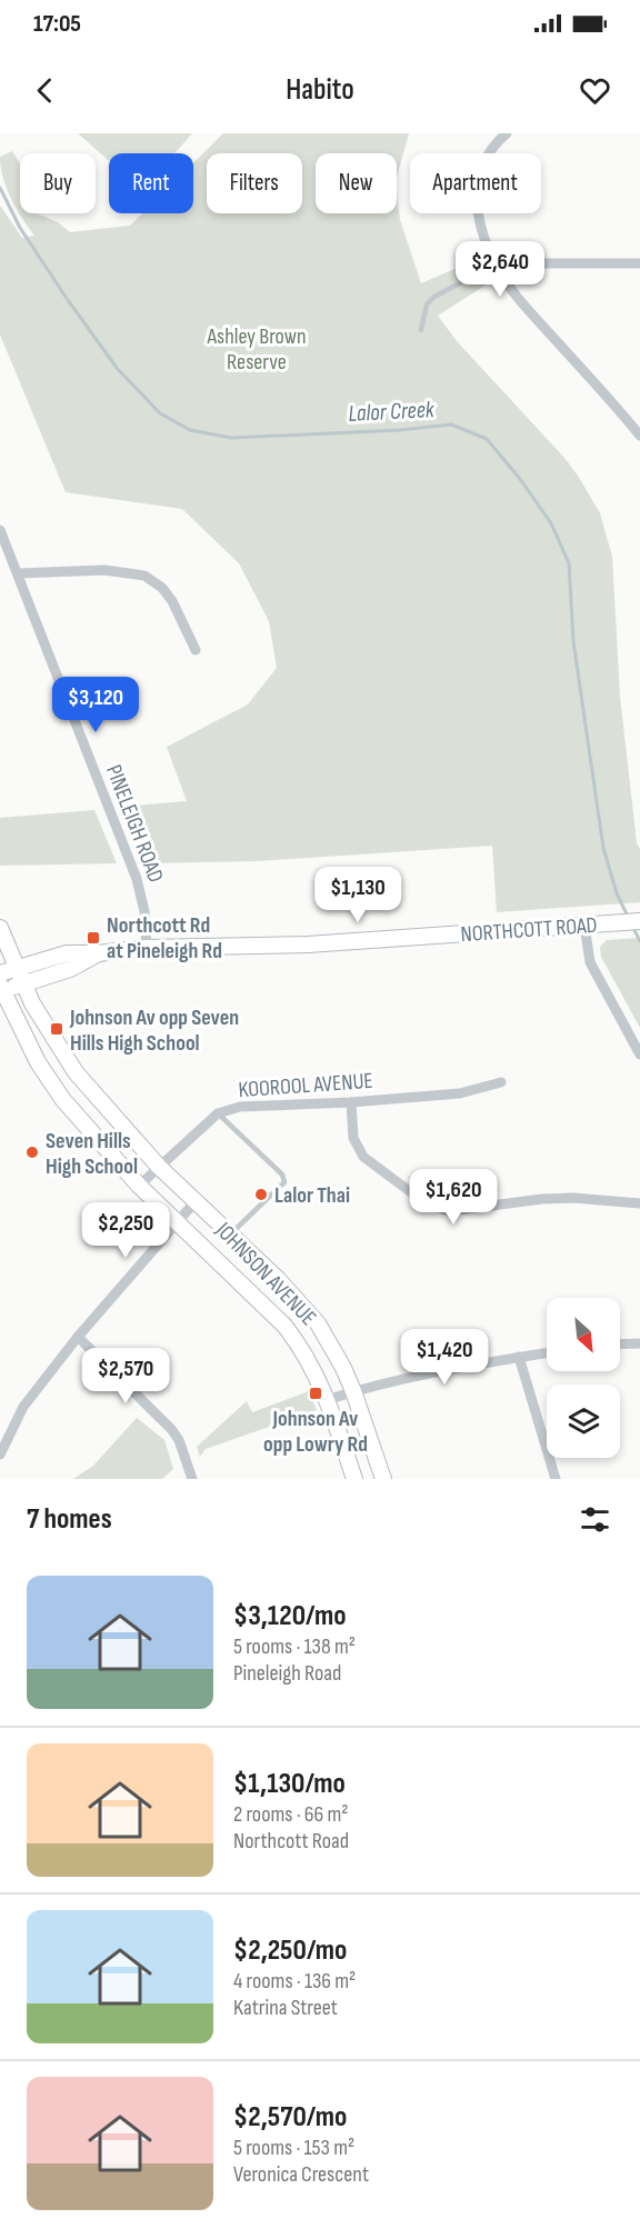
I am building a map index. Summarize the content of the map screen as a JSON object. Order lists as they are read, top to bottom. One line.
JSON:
{"streets":{"main road":["NORTHCOTT ROAD","JOHNSON AVENUE"],"street":["PINELEIGH ROAD","KOOROOL AVENUE"]},"crossings":[["PINELEIGH ROAD","NORTHCOTT ROAD"],["NORTHCOTT ROAD","JOHNSON AVENUE"],["KOOROOL AVENUE","JOHNSON AVENUE"]],"water":["Lalor Creek"],"parks":["Ashley Brown Reserve"],"places":{"transit":["Northcott Rd at Pineleigh Rd","Johnson Av opp Seven Hills High School","Johnson Av opp Lowry Rd"],"other":["Seven Hills High School","Lalor Thai"]},"north":"bottom right","page":{"status":"17:05","header":"Habito","chip":["Buy","Rent","Filters","New","Apartment"],"price":["$2,640","$3,120","$1,130","$1,620","$2,250","$1,420","$2,570"],"heading":"7 homes","list":[{"name":"$3,120/mo","note":"5 rooms · 138 m² · Pineleigh Road"},{"name":"$1,130/mo","note":"2 rooms · 66 m² · Northcott Road"},{"name":"$2,250/mo","note":"4 rooms · 136 m² · Katrina Street"},{"name":"$2,570/mo","note":"5 rooms · 153 m² · Veronica Crescent"}]}}
